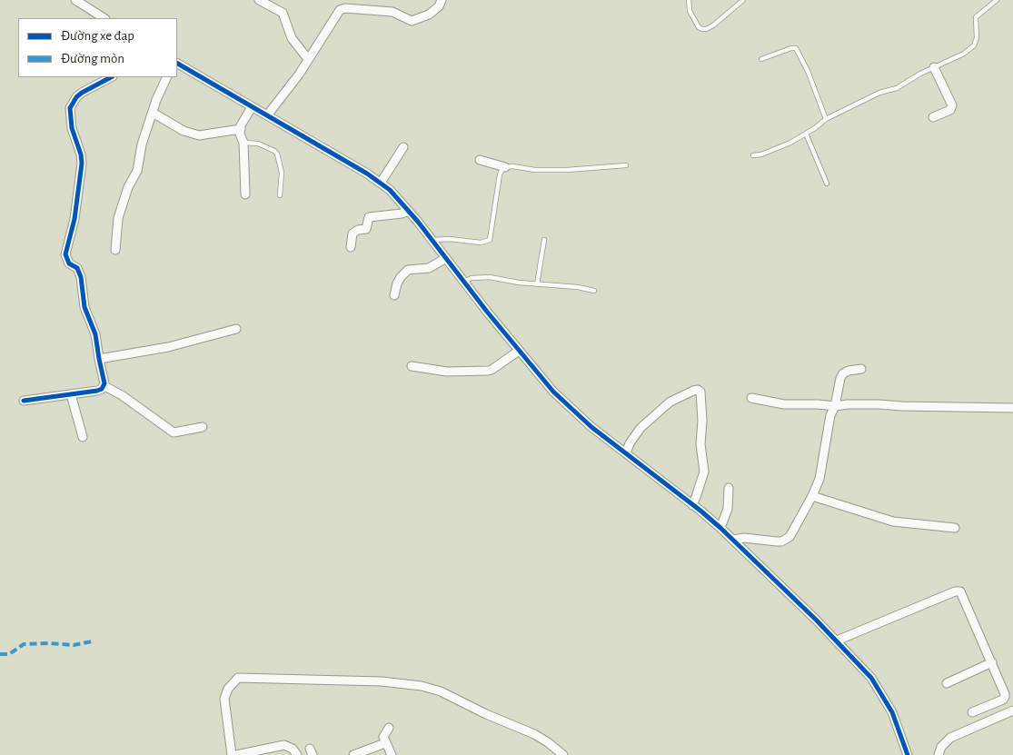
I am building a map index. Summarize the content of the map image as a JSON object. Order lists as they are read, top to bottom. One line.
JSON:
{"legend":["Đường xe đạp","Đường mòn"]}
